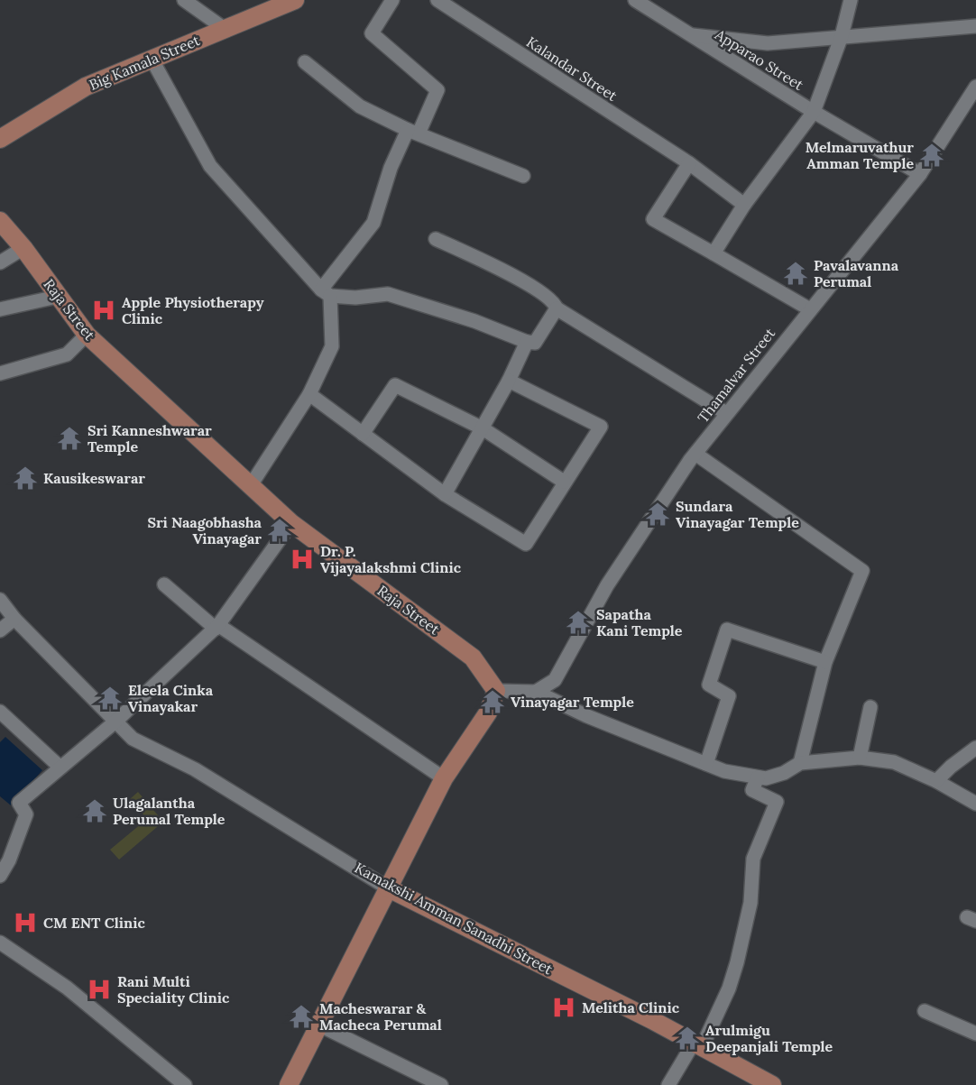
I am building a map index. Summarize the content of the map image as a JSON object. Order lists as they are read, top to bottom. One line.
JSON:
{"streets":{"main road":["Big Kamala Street","Raja Street","Kamakshi Amman Sanadhi Street"],"street":["Apparao Street","Kalandar Street","Thamalvar Street"]},"crossings":[["Apparao Street","Thamalvar Street"]],"places":{"temple":["Melmaruvathur Amman Temple","Pavalavanna Perumal","Sri Kanneshwarar Temple","Kausikeswarar","Sundara Vinayagar Temple","Sri Naagobhasha Vinayagar","Sapatha Kani Temple","Eleela Cinka Vinayakar","Vinayagar Temple","Ulagalantha Perumal Temple","Macheswarar & Macheca Perumal","Arulmigu Deepanjali Temple"],"hospital":["Apple Physiotherapy Clinic","Dr. P. Vijayalakshmi Clinic","CM ENT Clinic","Rani Multi Speciality Clinic","Melitha Clinic"]}}
